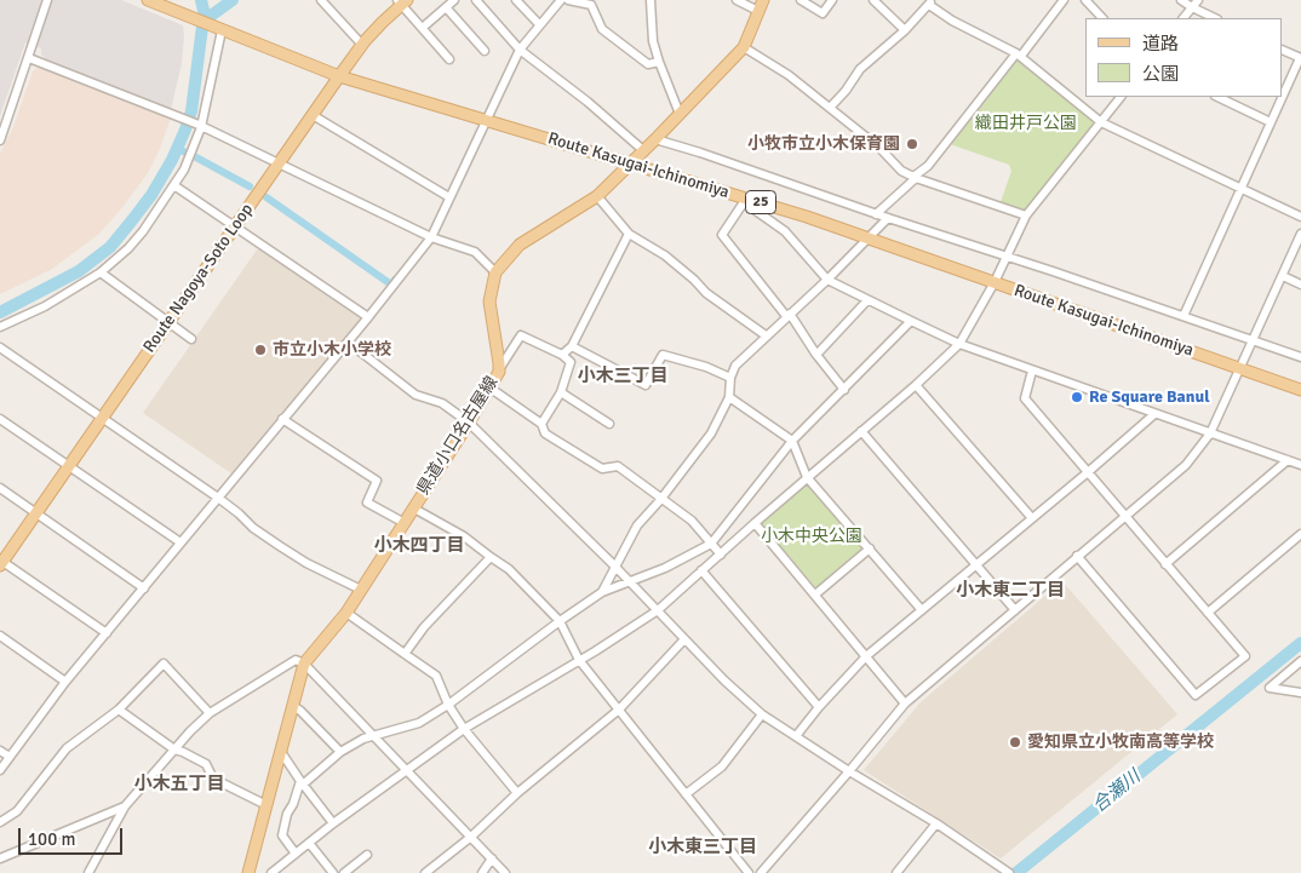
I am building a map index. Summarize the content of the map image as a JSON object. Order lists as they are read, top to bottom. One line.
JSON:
{"streets":{"main road":["Route Kasugai-Ichinomiya","25","Route Nagoya-Soto Loop","県道小口名古屋線"]},"crossings":[["Route Kasugai-Ichinomiya","Route Nagoya-Soto Loop"],["Route Kasugai-Ichinomiya","県道小口名古屋線"]],"districts":["小木三丁目","小木四丁目","小木東二丁目","小木五丁目","小木東三丁目"],"water":["合瀬川"],"parks":["織田井戸公園","小木中央公園"],"places":["小牧市立小木保育園","市立小木小学校","Re Square Banul","愛知県立小牧南高等学校"],"legend":["道路","公園"],"scale_bar":"100 m"}
